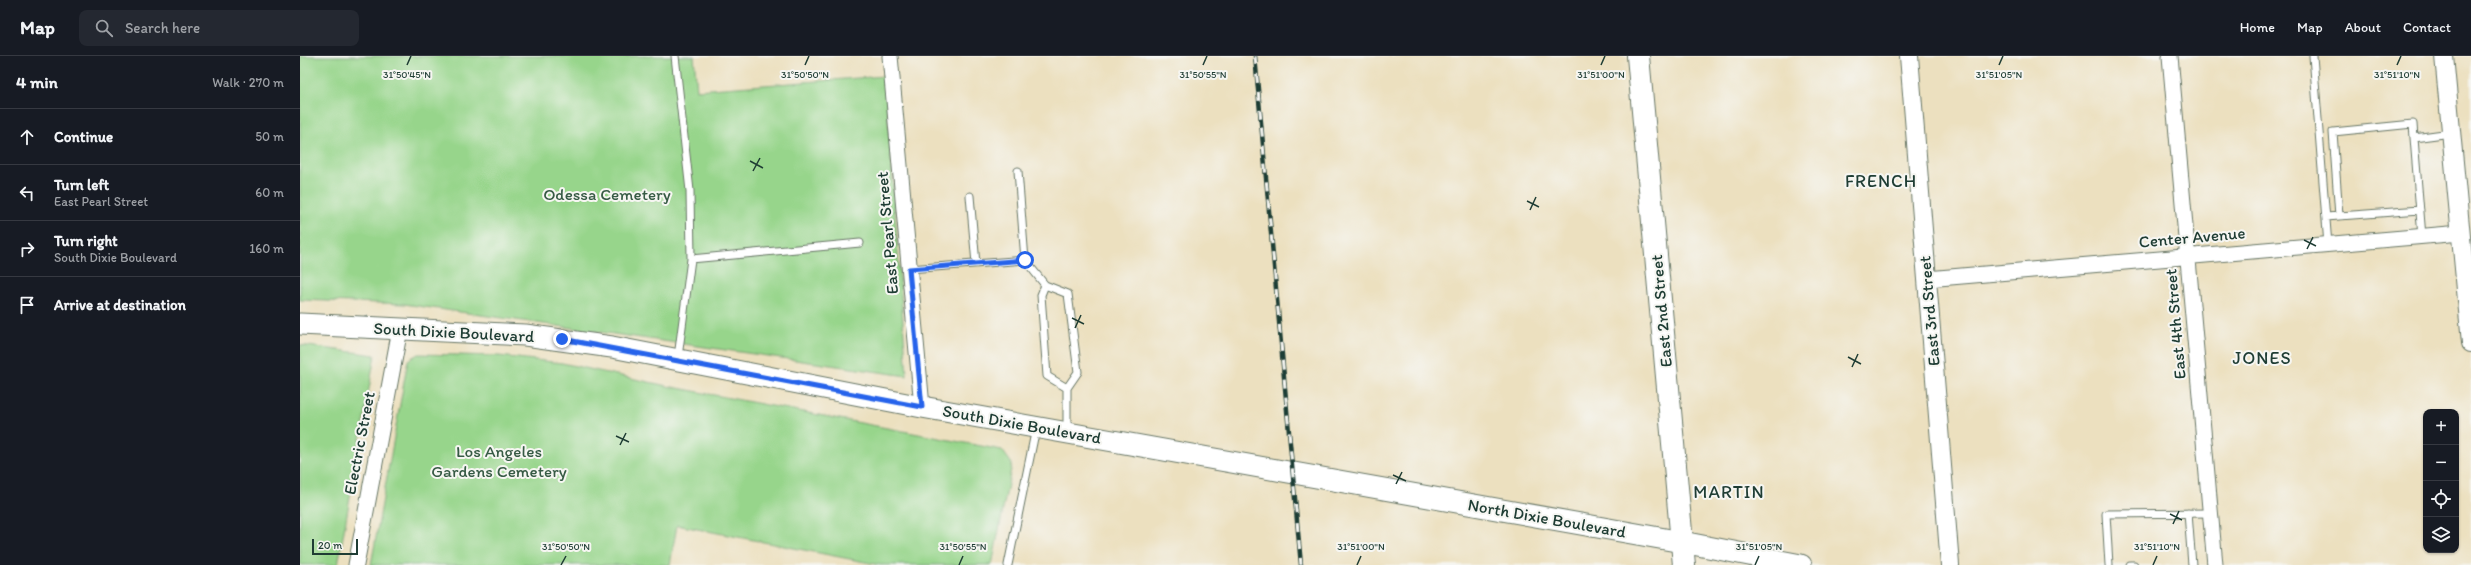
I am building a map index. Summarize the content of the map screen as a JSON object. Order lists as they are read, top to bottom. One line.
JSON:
{"streets":{"main road":["East 2nd Street","South Dixie Boulevard","North Dixie Boulevard"],"street":["East Pearl Street","Center Avenue","East 3rd Street","East 4th Street","Electric Street"]},"crossings":[["East Pearl Street","South Dixie Boulevard"],["Center Avenue","East 3rd Street"],["Center Avenue","East 4th Street"],["East 2nd Street","North Dixie Boulevard"],["South Dixie Boulevard","Electric Street"],["South Dixie Boulevard","North Dixie Boulevard"]],"districts":["FRENCH","JONES","MARTIN"],"parks":["Odessa Cemetery","Los Angeles Gardens Cemetery"],"scale_bar":"20 m","page":{"header":"Map","search":"Search here","nav":["Home","Map","About","Contact"],"heading":["4 min","Walk · 270 m"],"list":[["Continue","50 m"],["Turn left","East Pearl Street","60 m"],["Turn right","South Dixie Boulevard","160 m"],"Arrive at destination"],"map_buttons":["+","−"],"scale":"20 m"},"coordinates":["31°51'05\"N","31°50'45\"N","31°50'50\"N","31°50'55\"N","31°51'00\"N","31°51'10\"N"]}
